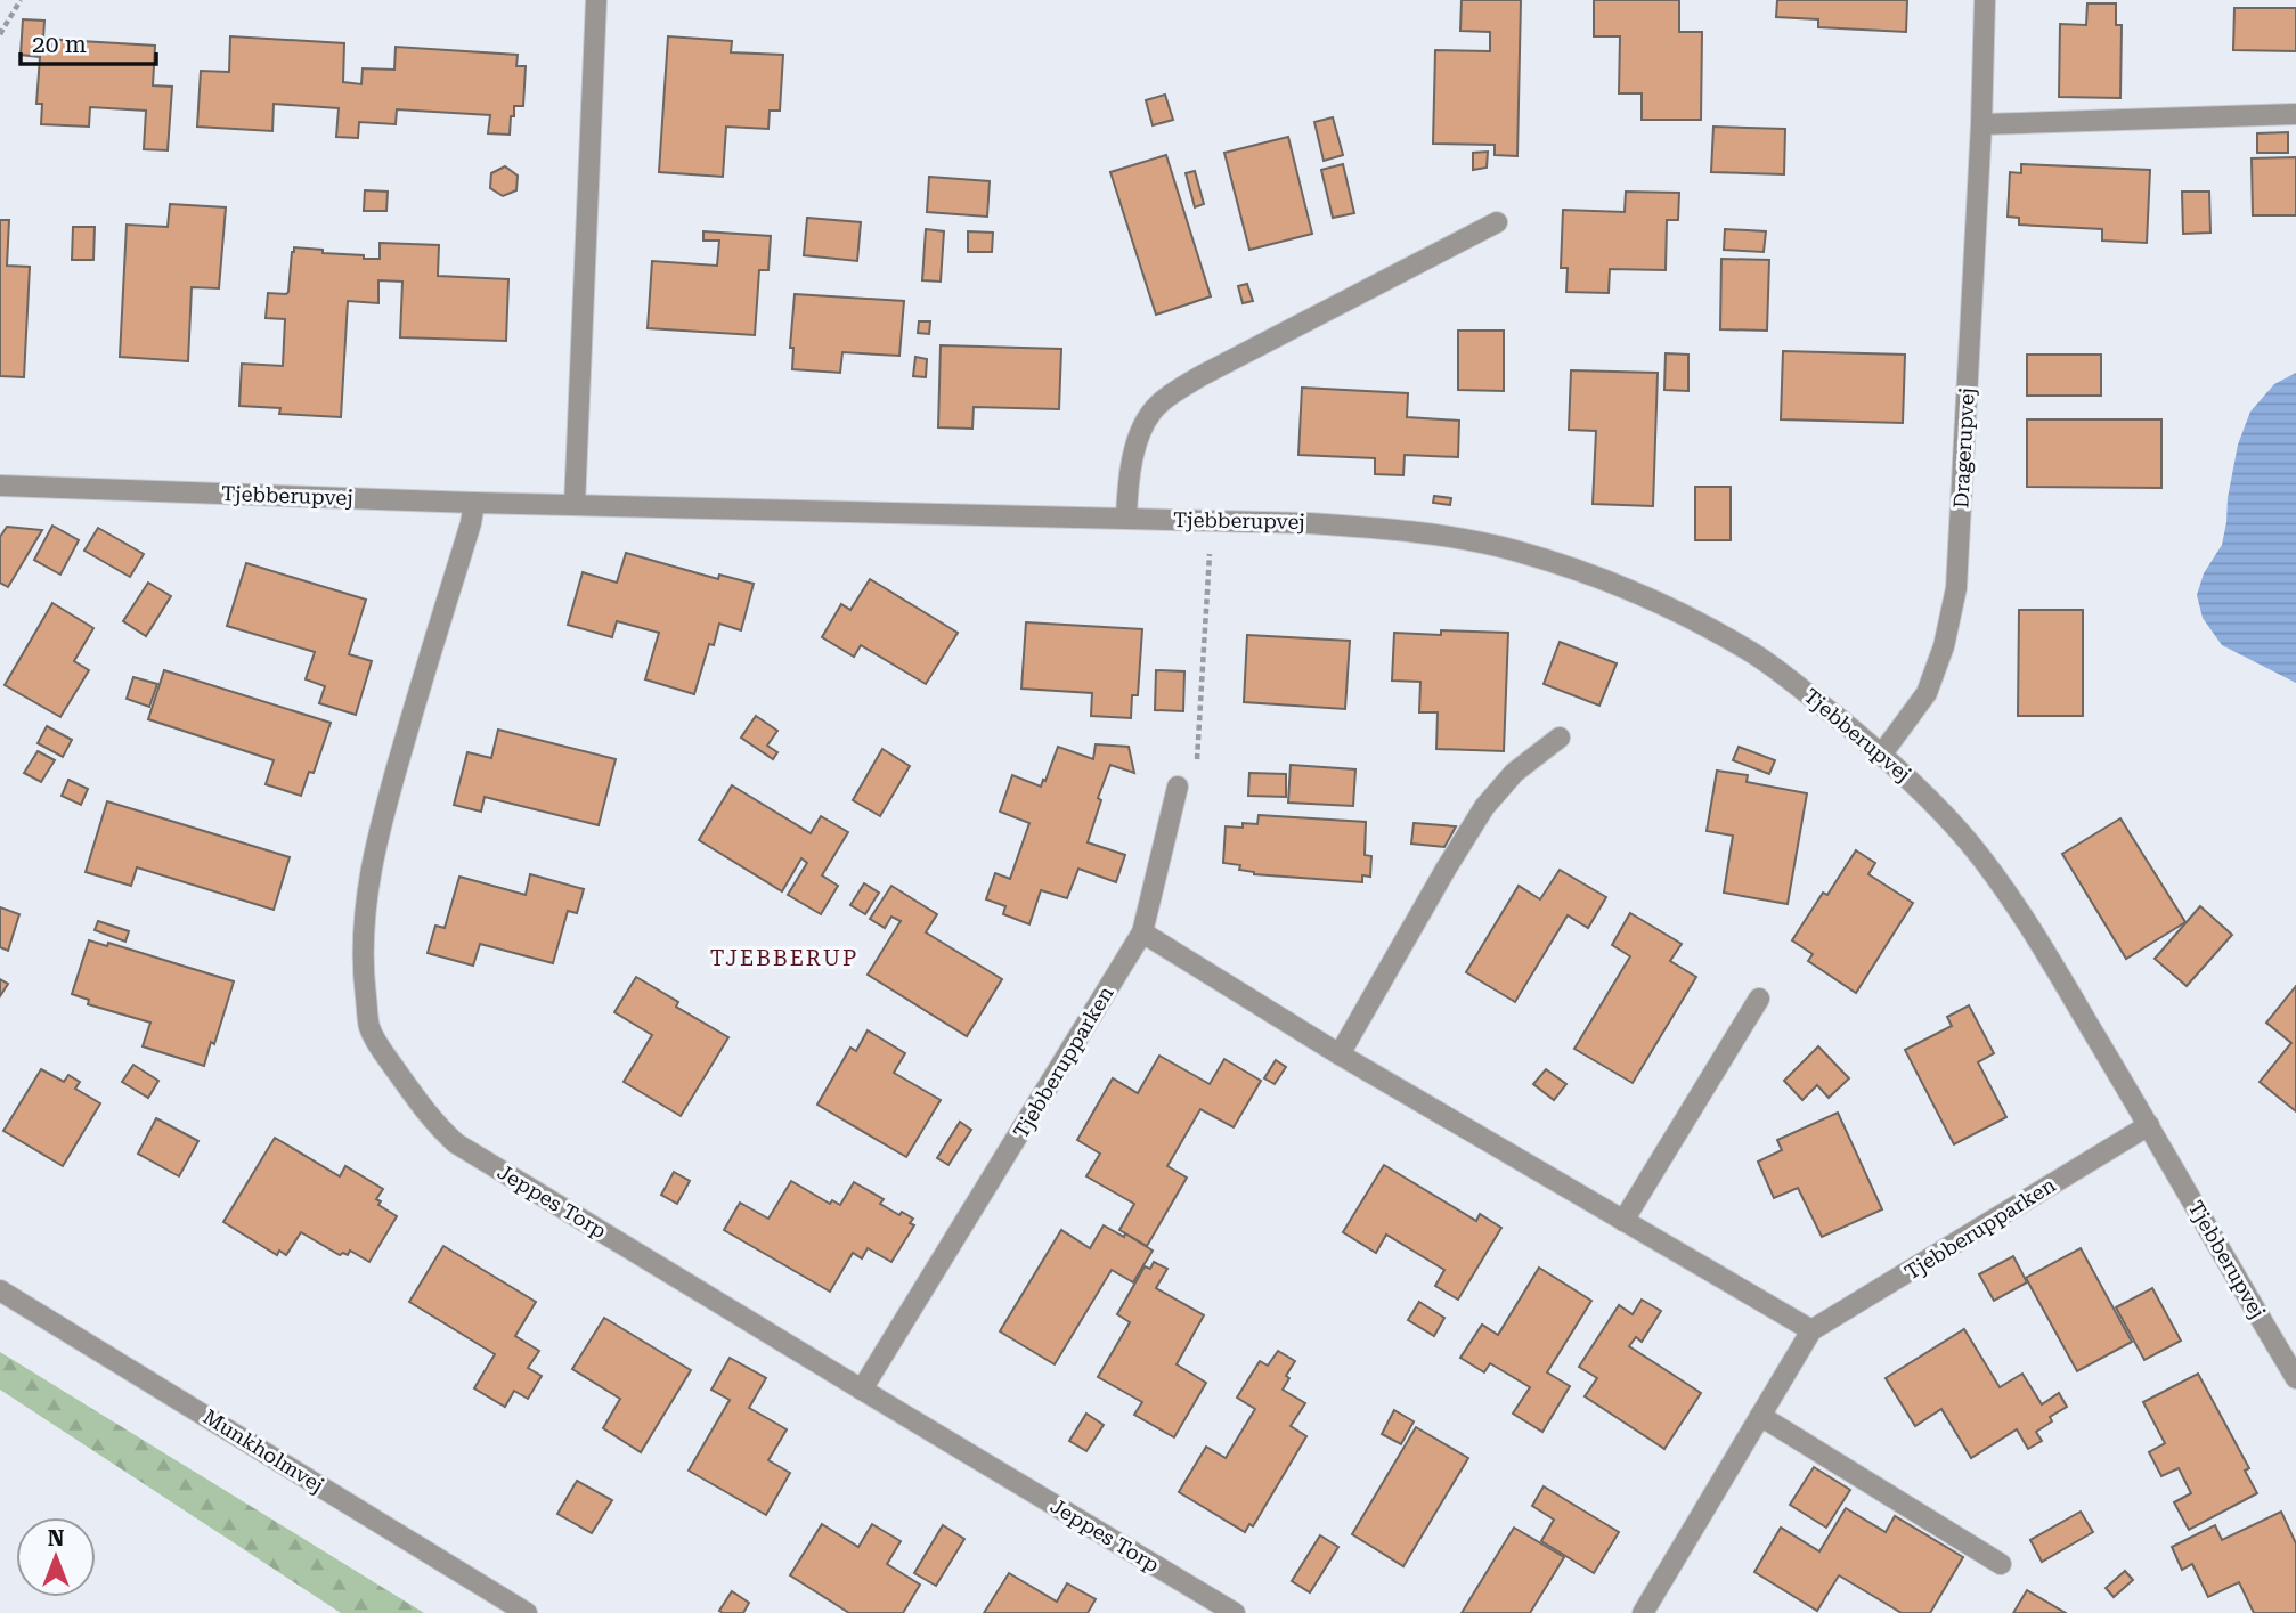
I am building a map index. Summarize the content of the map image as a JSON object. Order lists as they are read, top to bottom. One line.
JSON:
{"streets":{"street":["Dragerupvej","Tjebberupvej","Tjebberupparken","Jeppes Torp","Munkholmvej"]},"crossings":[["Dragerupvej","Tjebberupvej"],["Tjebberupvej","Tjebberupparken"],["Tjebberupvej","Jeppes Torp"],["Tjebberupparken","Jeppes Torp"]],"districts":["TJEBBERUP"],"scale_bar":"20 m","north":"top"}
